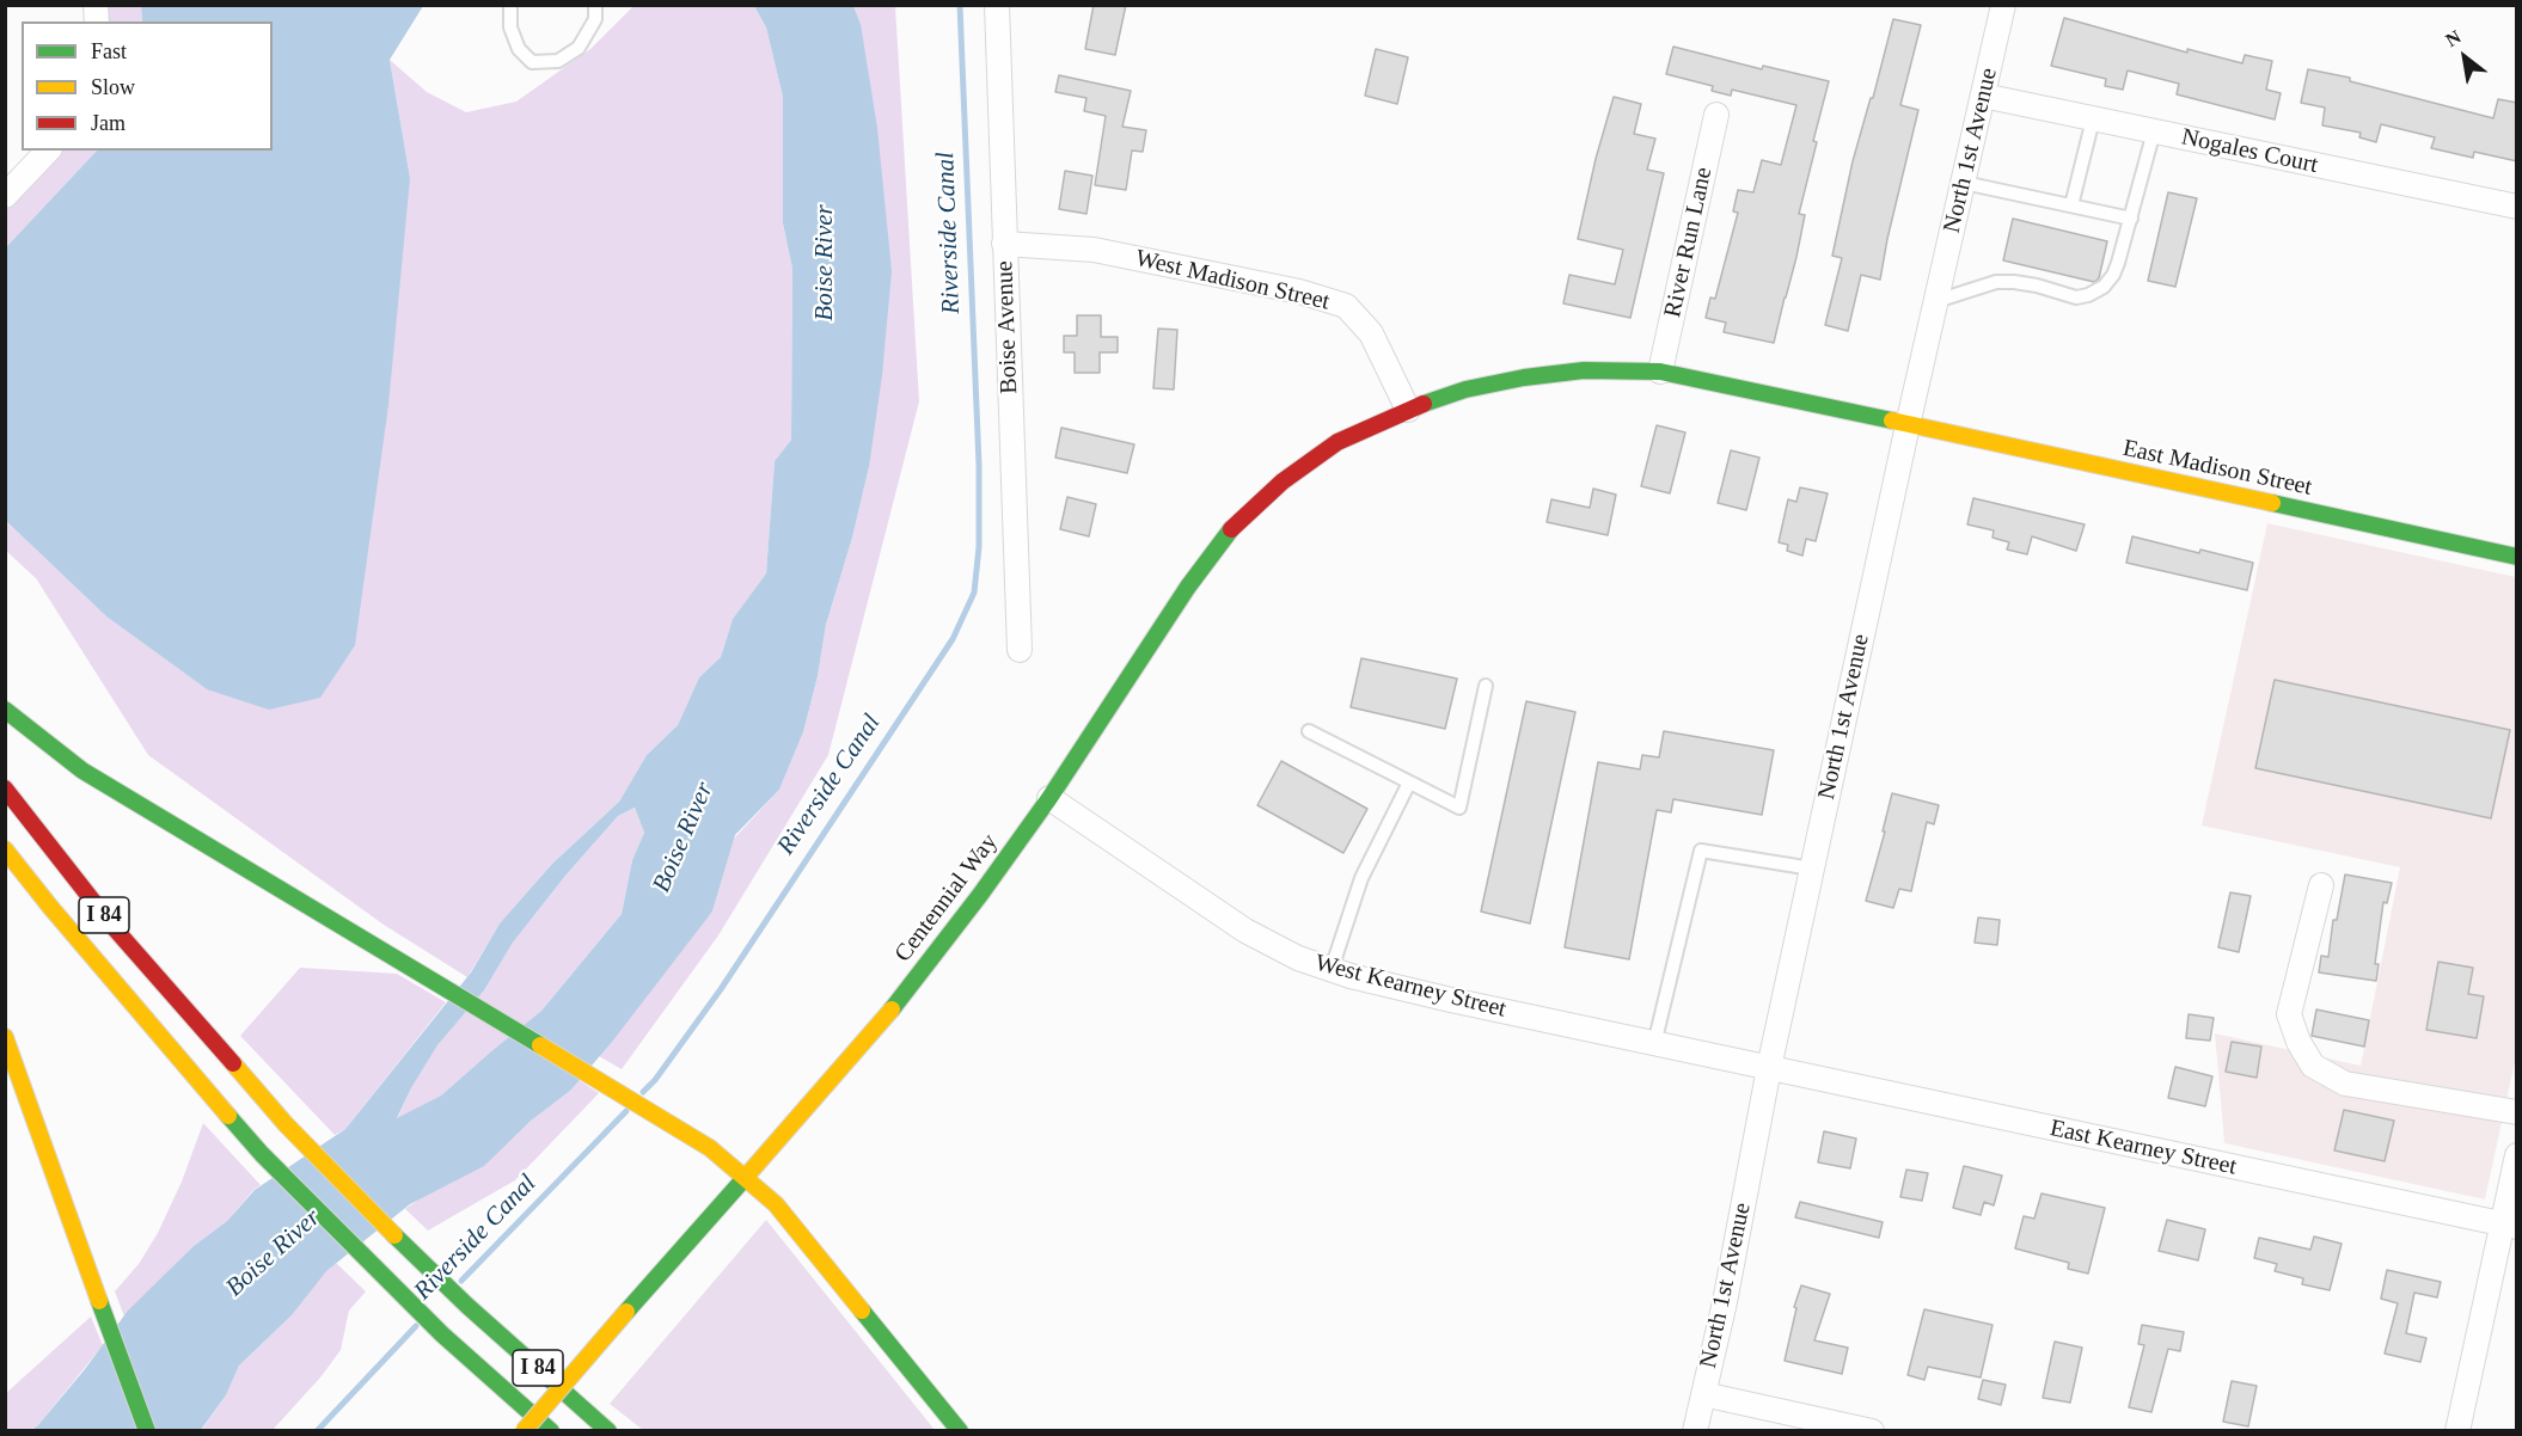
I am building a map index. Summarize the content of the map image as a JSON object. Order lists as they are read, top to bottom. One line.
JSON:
{"streets":{"main road":["East Madison Street","Centennial Way","I 84"],"street":["North 1st Avenue","Nogales Court","River Run Lane","West Madison Street","Boise Avenue","West Kearney Street","East Kearney Street"]},"crossings":[["North 1st Avenue","Nogales Court"],["North 1st Avenue","East Madison Street"],["North 1st Avenue","West Kearney Street"],["North 1st Avenue","East Kearney Street"],["West Madison Street","Boise Avenue"],["West Madison Street","Centennial Way"],["Centennial Way","West Kearney Street"],["West Kearney Street","East Kearney Street"]],"water":["Riverside Canal","Boise River"],"legend":["Fast","Slow","Jam"],"north":"top left"}
